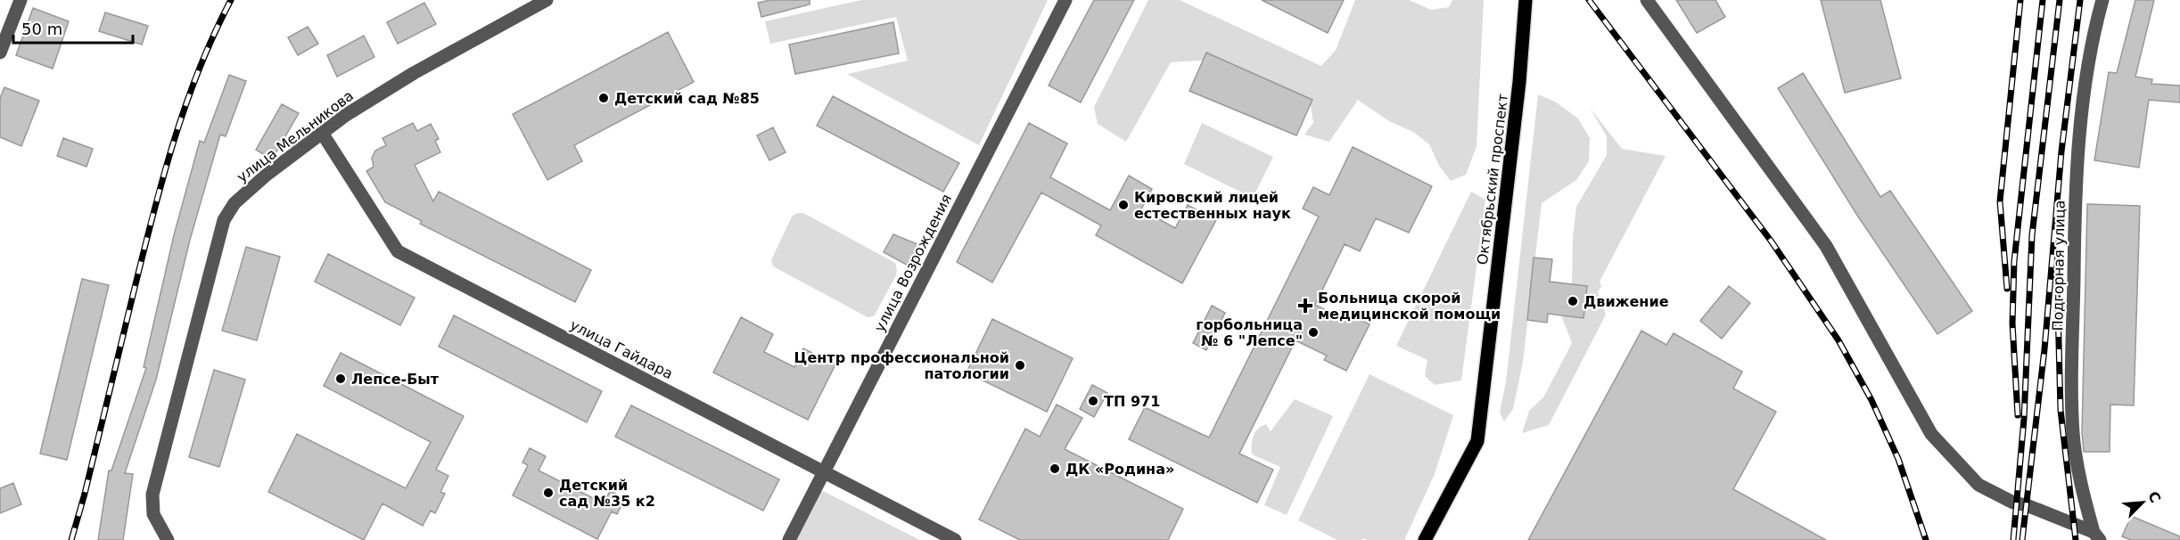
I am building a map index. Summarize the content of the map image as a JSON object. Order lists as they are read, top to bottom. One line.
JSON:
{"streets":{"main road":["Октябрьский проспект"],"street":["улица Мельникова","улица Возрождения","Подгорная улица","улица Гайдара"]},"crossings":[["улица Мельникова","улица Гайдара"],["улица Возрождения","улица Гайдара"]],"places":{"other":["Детский сад №85","Кировский лицей естественных наук","Движение","горбольница № 6 \"Лепсе\"","Центр профессиональной патологии","Лепсе-Быт","ТП 971","ДК «Родина»","Детский сад №35 к2"],"health":["Больница скорой медицинской помощи"]},"scale_bar":"50 m","north":"top right"}
